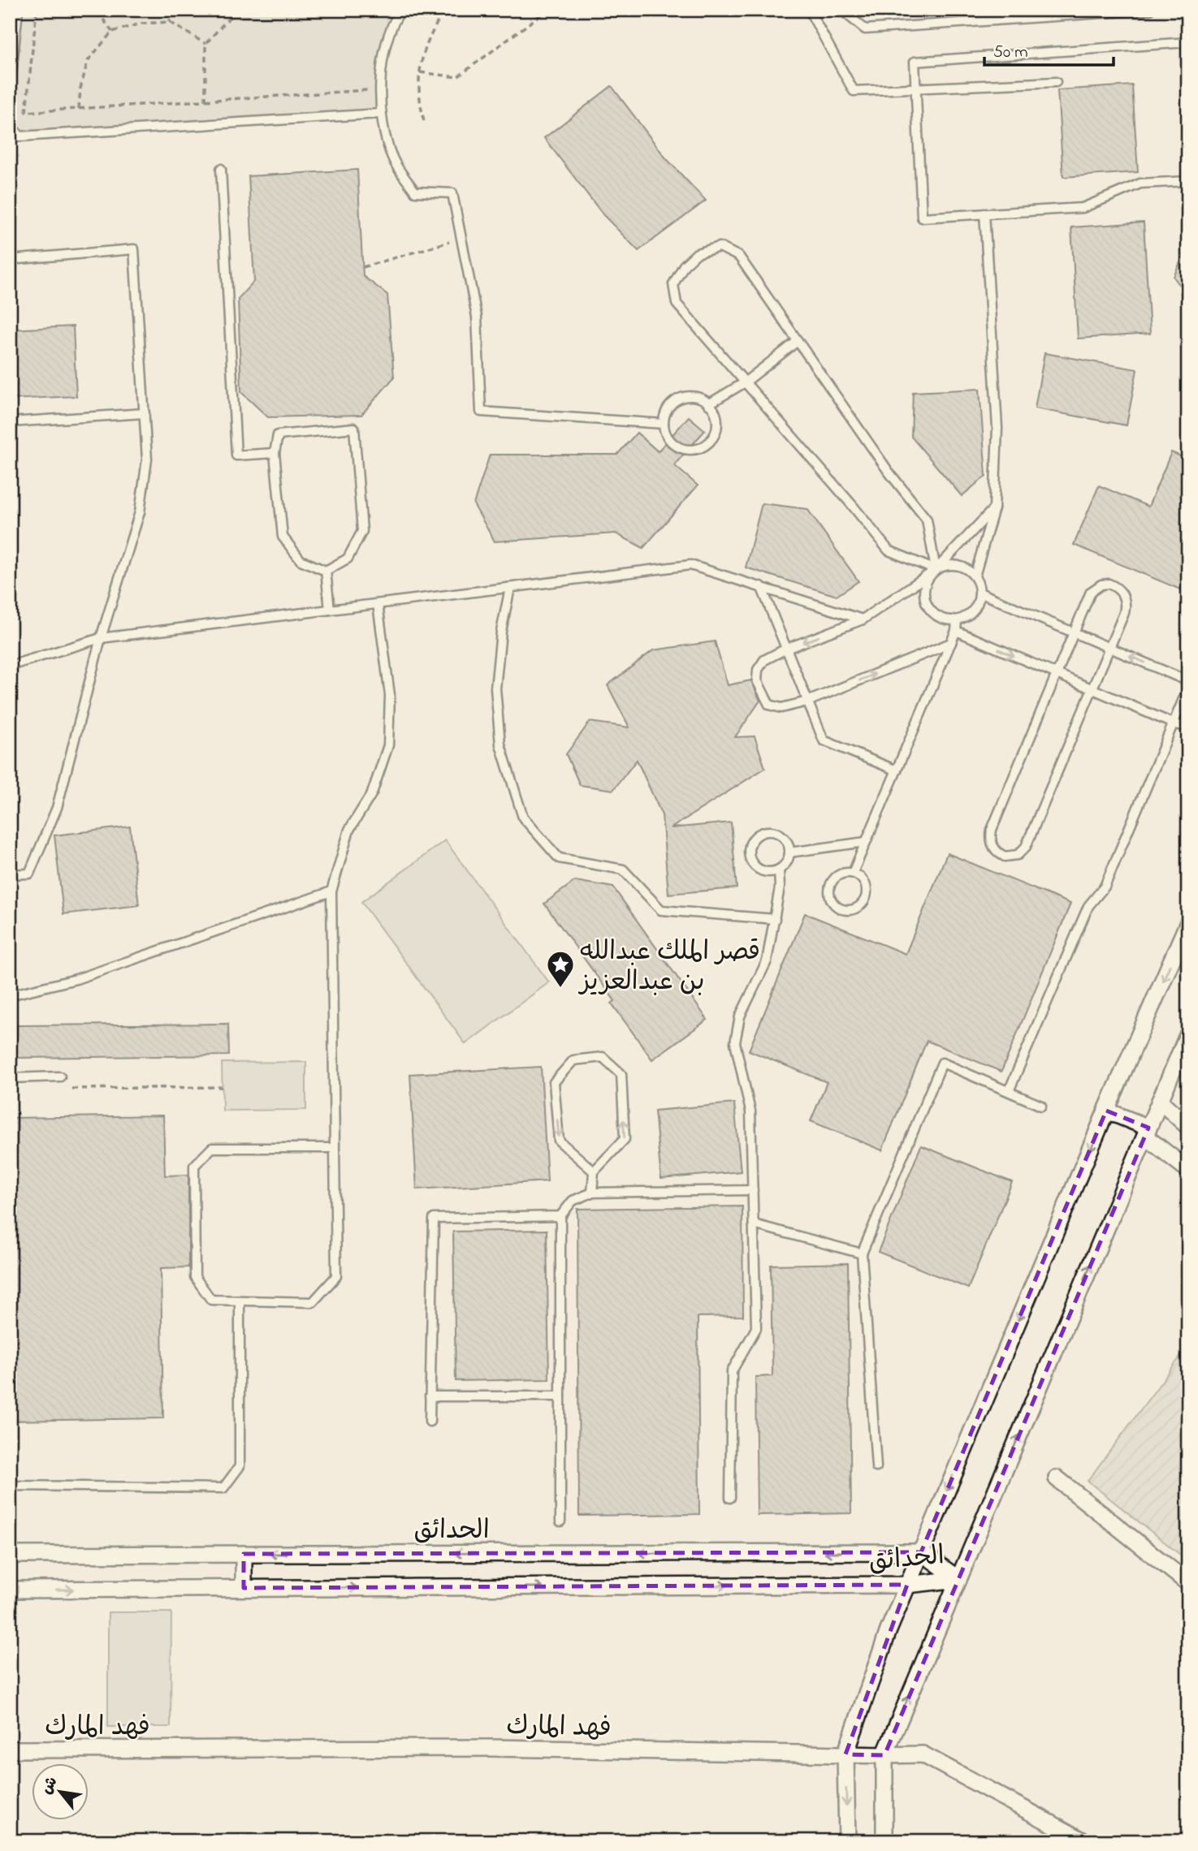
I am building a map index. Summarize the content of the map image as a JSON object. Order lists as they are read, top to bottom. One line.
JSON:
{"streets":{"street":["الحدائق","فهد المارك"]},"places":{"place":["قصر الملك عبدالله بن عبدالعزيز"]},"scale_bar":"50 m","north":"top left"}
